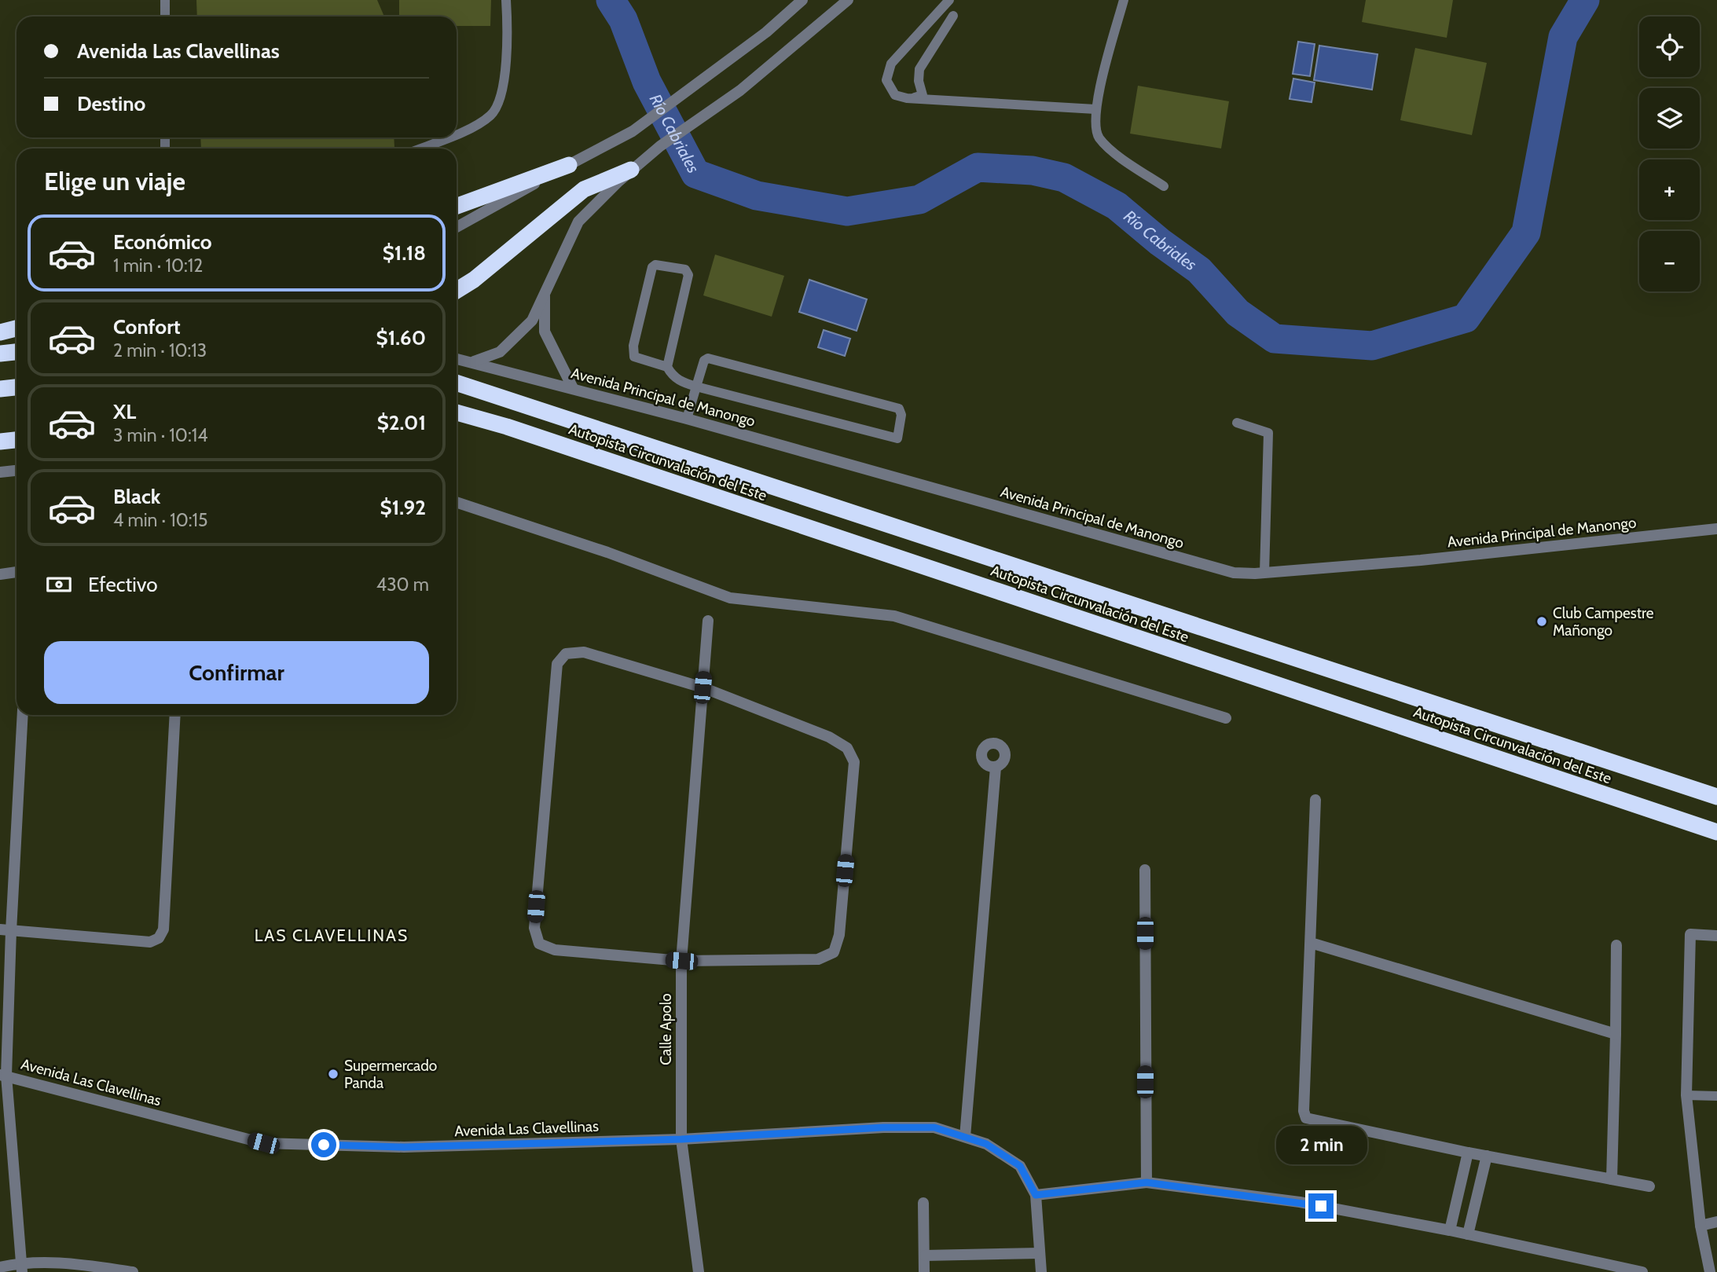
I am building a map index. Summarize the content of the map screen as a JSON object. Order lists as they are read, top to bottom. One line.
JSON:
{"streets":{"highway":["Autopista Circunvalación del Este"],"street":["Avenida Principal de Manongo","Calle Apolo","Avenida Las Clavellinas"]},"crossings":[["Calle Apolo","Avenida Las Clavellinas"]],"districts":["LAS CLAVELLINAS"],"water":["Río Cabriales"],"places":["Club Campestre Mañongo","Supermercado Panda"],"page":{"map_buttons":["+","−"],"banner":["Avenida Las Clavellinas","Destino"],"heading":"Elige un viaje","list":[{"name":"Económico","note":"1 min · 10:12","value":"$1.18"},{"name":"Confort","note":"2 min · 10:13","value":"$1.60"},{"name":"XL","note":"3 min · 10:14","value":"$2.01"},{"name":"Black","note":"4 min · 10:15","value":"$1.92"}],"pay":["Efectivo","430 m"],"buttons":"Confirmar","bubble":"2 min"}}
